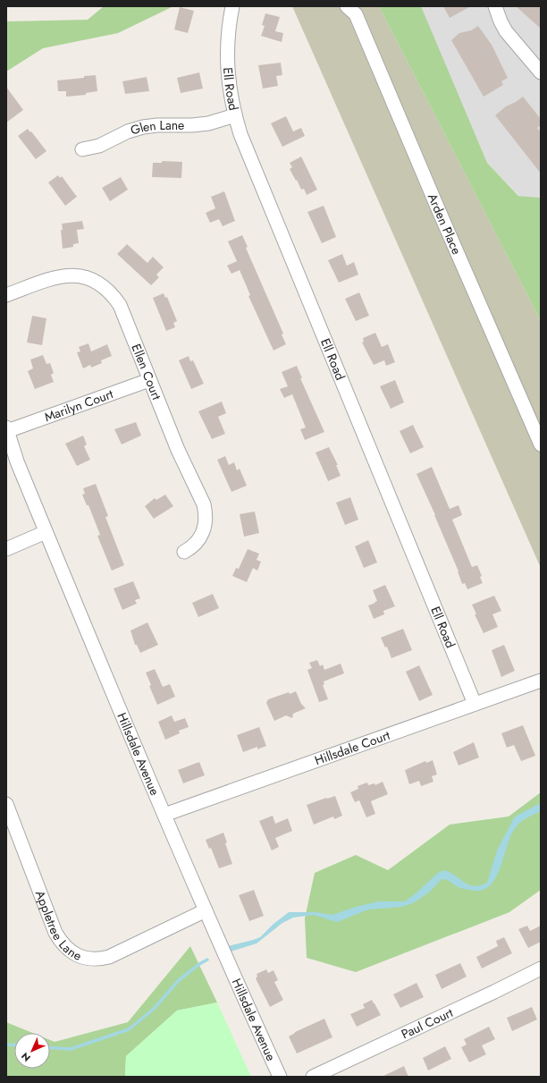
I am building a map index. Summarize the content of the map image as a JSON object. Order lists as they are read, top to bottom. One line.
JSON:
{"streets":{"street":["Ell Road","Glen Lane","Arden Place","Ellen Court","Marilyn Court","Hillsdale Court","Hillsdale Avenue","Appletree Lane","Paul Court"]},"crossings":[["Ell Road","Glen Lane"],["Ell Road","Hillsdale Court"],["Ellen Court","Marilyn Court"],["Marilyn Court","Hillsdale Avenue"],["Hillsdale Court","Hillsdale Avenue"],["Hillsdale Avenue","Appletree Lane"]],"north":"bottom left"}
